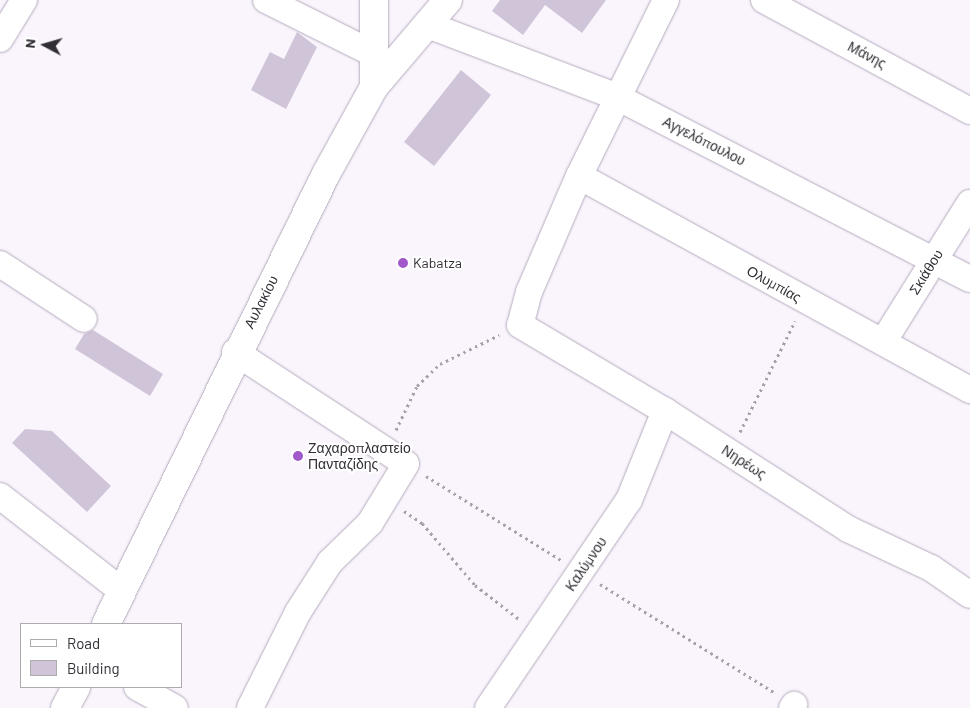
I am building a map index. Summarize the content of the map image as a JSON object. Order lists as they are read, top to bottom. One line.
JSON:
{"streets":{"main road":["Αυλακίου"],"street":["Μάνης","Αγγελόπουλου","Σκιάθου","Ολυμπίας","Νηρέως","Καλύμνου"]},"crossings":[["Αγγελόπουλου","Σκιάθου"],["Αγγελόπουλου","Αυλακίου"],["Σκιάθου","Ολυμπίας"],["Νηρέως","Καλύμνου"]],"places":["Kabatza","Ζαχαροπλαστείο Πανταζίδης"],"legend":["Road","Building"],"north":"left"}
